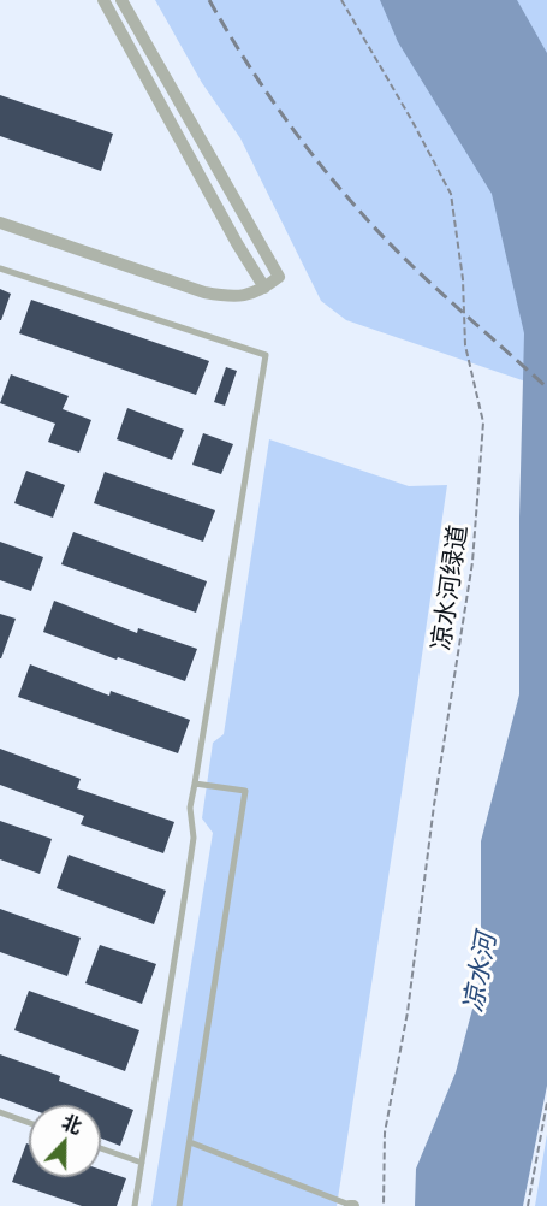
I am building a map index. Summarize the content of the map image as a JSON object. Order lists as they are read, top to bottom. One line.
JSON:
{"streets":{"path":["凉水河绿道"]},"water":["凉水河"],"north":"top"}
